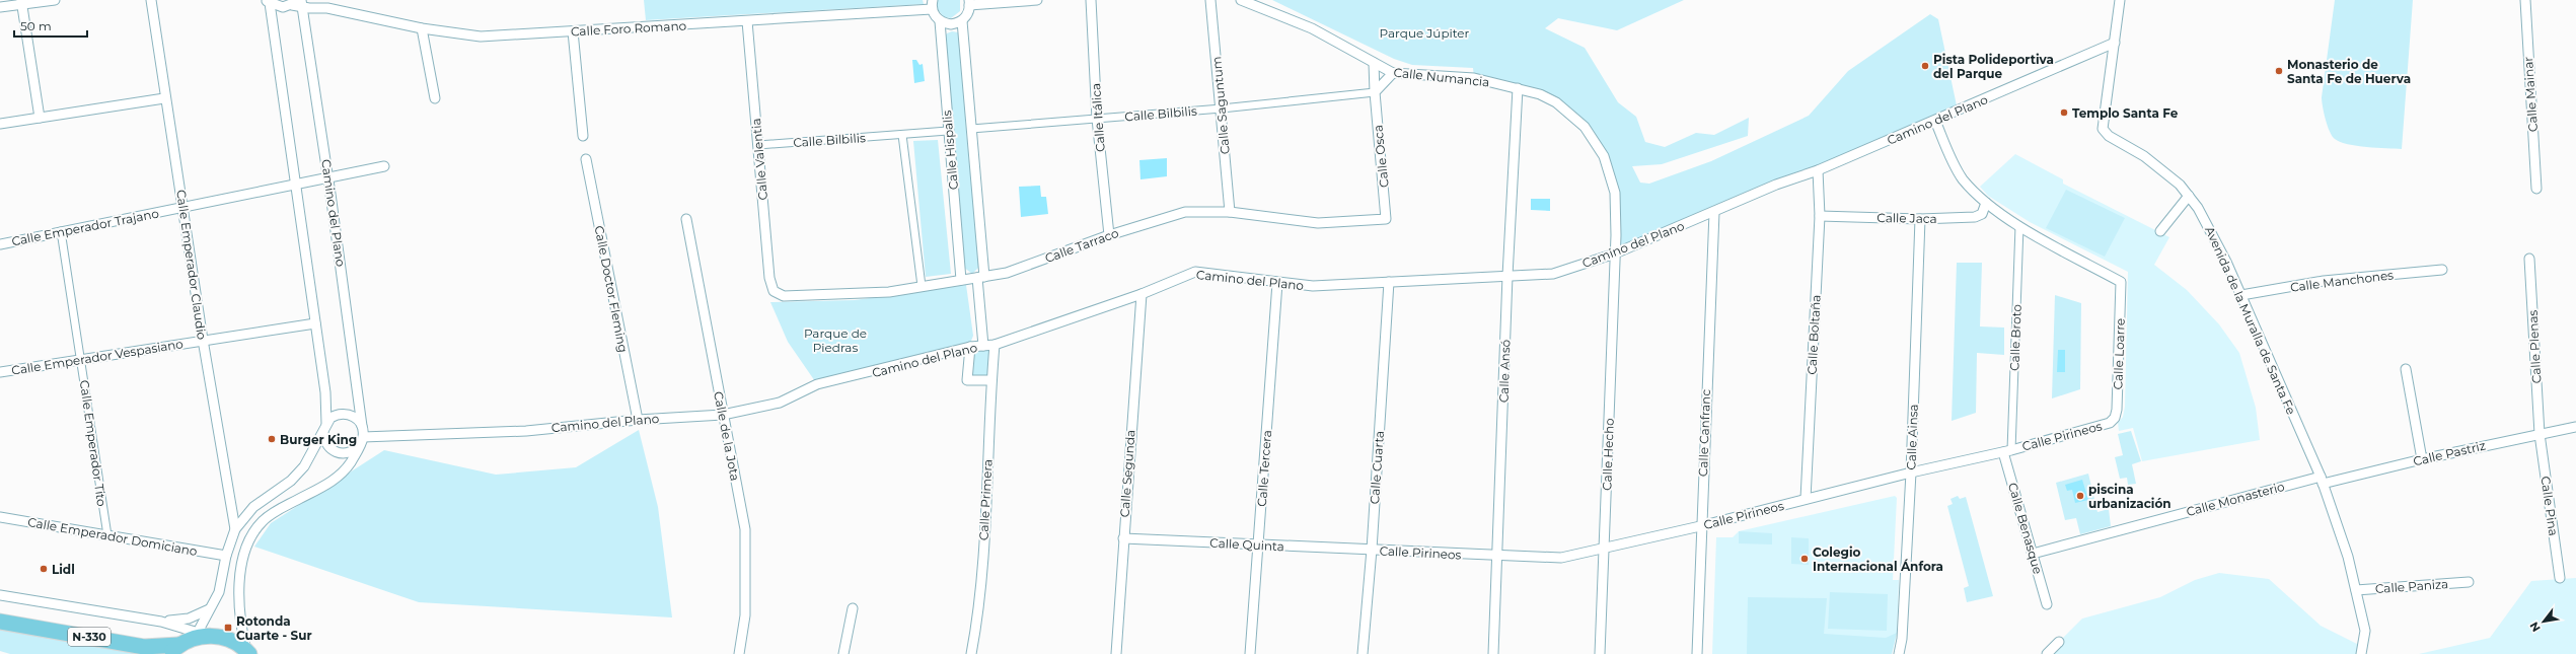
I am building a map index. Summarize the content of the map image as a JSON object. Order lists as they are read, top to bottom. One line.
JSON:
{"streets":{"highway":["N-330"],"street":["Calle Foro Romano","Calle Numancia","Calle Mainar","Calle Saguntum","Calle Bilbilis","Calle Itálica","Camino del Plano","Calle Hispalis","Calle Osca","Calle Valentia","Calle Jaca","Calle Emperador Trajano","Calle Tarraco","Calle Emperador Claudio","Calle Manchones","Calle Doctor Fleming","Avenida de la Muralla de Santa Fe","Calle Boltaña","Calle Broto","Calle Plenas","Calle Loarre","Calle Emperador Vespasiano","Calle Ansó","Calle Canfranc","Calle de la Jota","Calle Pirineos","Calle Ainsa","Calle Emperador Tito","Calle Pastriz","Calle Hecho","Calle Cuarta","Calle Tercera","Calle Segunda","Calle Monasterio","Calle Primera","Calle Pina","Calle Benasque","Calle Emperador Domiciano","Calle Quinta","Calle Paniza"]},"crossings":[["Calle Foro Romano","Camino del Plano"],["Calle Foro Romano","Calle Valentia"],["Calle Numancia","Camino del Plano"],["Calle Numancia","Calle Osca"],["Calle Numancia","Calle Ansó"],["Calle Numancia","Calle Hecho"],["Calle Saguntum","Calle Bilbilis"],["Calle Saguntum","Calle Tarraco"],["Calle Bilbilis","Calle Itálica"],["Calle Bilbilis","Calle Hispalis"],["Calle Bilbilis","Calle Osca"],["Calle Bilbilis","Calle Valentia"],["Calle Itálica","Calle Tarraco"],["Camino del Plano","Calle Hispalis"],["Camino del Plano","Calle Emperador Trajano"],["Camino del Plano","Calle Doctor Fleming"],["Camino del Plano","Avenida de la Muralla de Santa Fe"],["Camino del Plano","Calle Boltaña"],["Camino del Plano","Calle Ansó"],["Camino del Plano","Calle Canfranc"],["Camino del Plano","Calle de la Jota"],["Camino del Plano","Calle Hecho"],["Camino del Plano","Calle Cuarta"],["Camino del Plano","Calle Tercera"],["Camino del Plano","Calle Segunda"],["Camino del Plano","Calle Primera"],["Calle Hispalis","Calle Tarraco"],["Calle Osca","Calle Tarraco"],["Calle Valentia","Calle Tarraco"],["Calle Jaca","Calle Boltaña"],["Calle Jaca","Calle Ainsa"],["Calle Emperador Trajano","Calle Emperador Claudio"],["Calle Emperador Trajano","Calle Emperador Tito"],["Calle Emperador Claudio","Calle Emperador Vespasiano"],["Calle Manchones","Avenida de la Muralla de Santa Fe"],["Avenida de la Muralla de Santa Fe","Calle Pastriz"],["Avenida de la Muralla de Santa Fe","Calle Monasterio"],["Avenida de la Muralla de Santa Fe","Calle Paniza"],["Calle Boltaña","Calle Pirineos"],["Calle Broto","Calle Loarre"],["Calle Broto","Calle Pirineos"],["Calle Broto","Calle Benasque"],["Calle Plenas","Calle Pastriz"],["Calle Plenas","Calle Pina"],["Calle Loarre","Calle Pirineos"],["Calle Emperador Vespasiano","Calle Emperador Tito"],["Calle Ansó","Calle Pirineos"],["Calle Canfranc","Calle Pirineos"],["Calle Pirineos","Calle Ainsa"],["Calle Pirineos","Calle Hecho"],["Calle Pirineos","Calle Cuarta"],["Calle Pirineos","Calle Benasque"],["Calle Pirineos","Calle Quinta"],["Calle Emperador Tito","Calle Emperador Domiciano"],["Calle Pastriz","Calle Monasterio"],["Calle Pastriz","Calle Pina"],["Calle Cuarta","Calle Quinta"],["Calle Tercera","Calle Quinta"],["Calle Segunda","Calle Quinta"],["Calle Monasterio","Calle Benasque"]],"parks":["Parque Júpiter","Parque de Piedras"],"places":{"other":["Pista Polideportiva del Parque","Monasterio de Santa Fe de Huerva","Templo Santa Fe","Burger King","piscina urbanización","Colegio Internacional Ánfora","Lidl"],"transit":["Rotonda Cuarte - Sur"]},"scale_bar":"50 m","north":"bottom left"}
